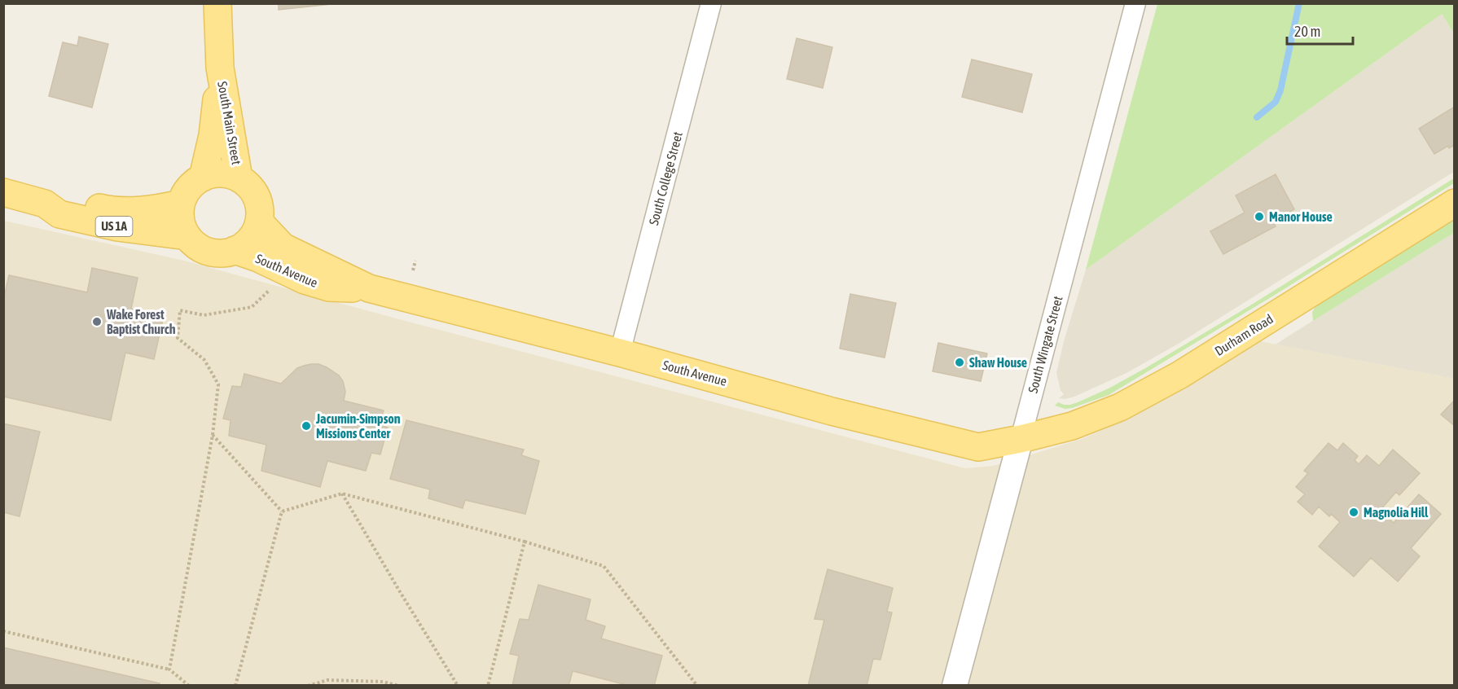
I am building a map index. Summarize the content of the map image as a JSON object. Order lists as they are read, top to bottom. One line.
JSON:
{"streets":{"main road":["South Main Street","US 1A","South Avenue","Durham Road"],"street":["South College Street","South Wingate Street"]},"crossings":[["South Main Street","US 1A"],["South Main Street","South Avenue"],["South College Street","South Avenue"],["US 1A","South Avenue"],["South Avenue","Durham Road"],["South Avenue","South Wingate Street"],["Durham Road","South Wingate Street"]],"places":["Manor House","Wake Forest Baptist Church","Shaw House","Jacumin-Simpson Missions Center","Magnolia Hill"],"scale_bar":"20 m"}
